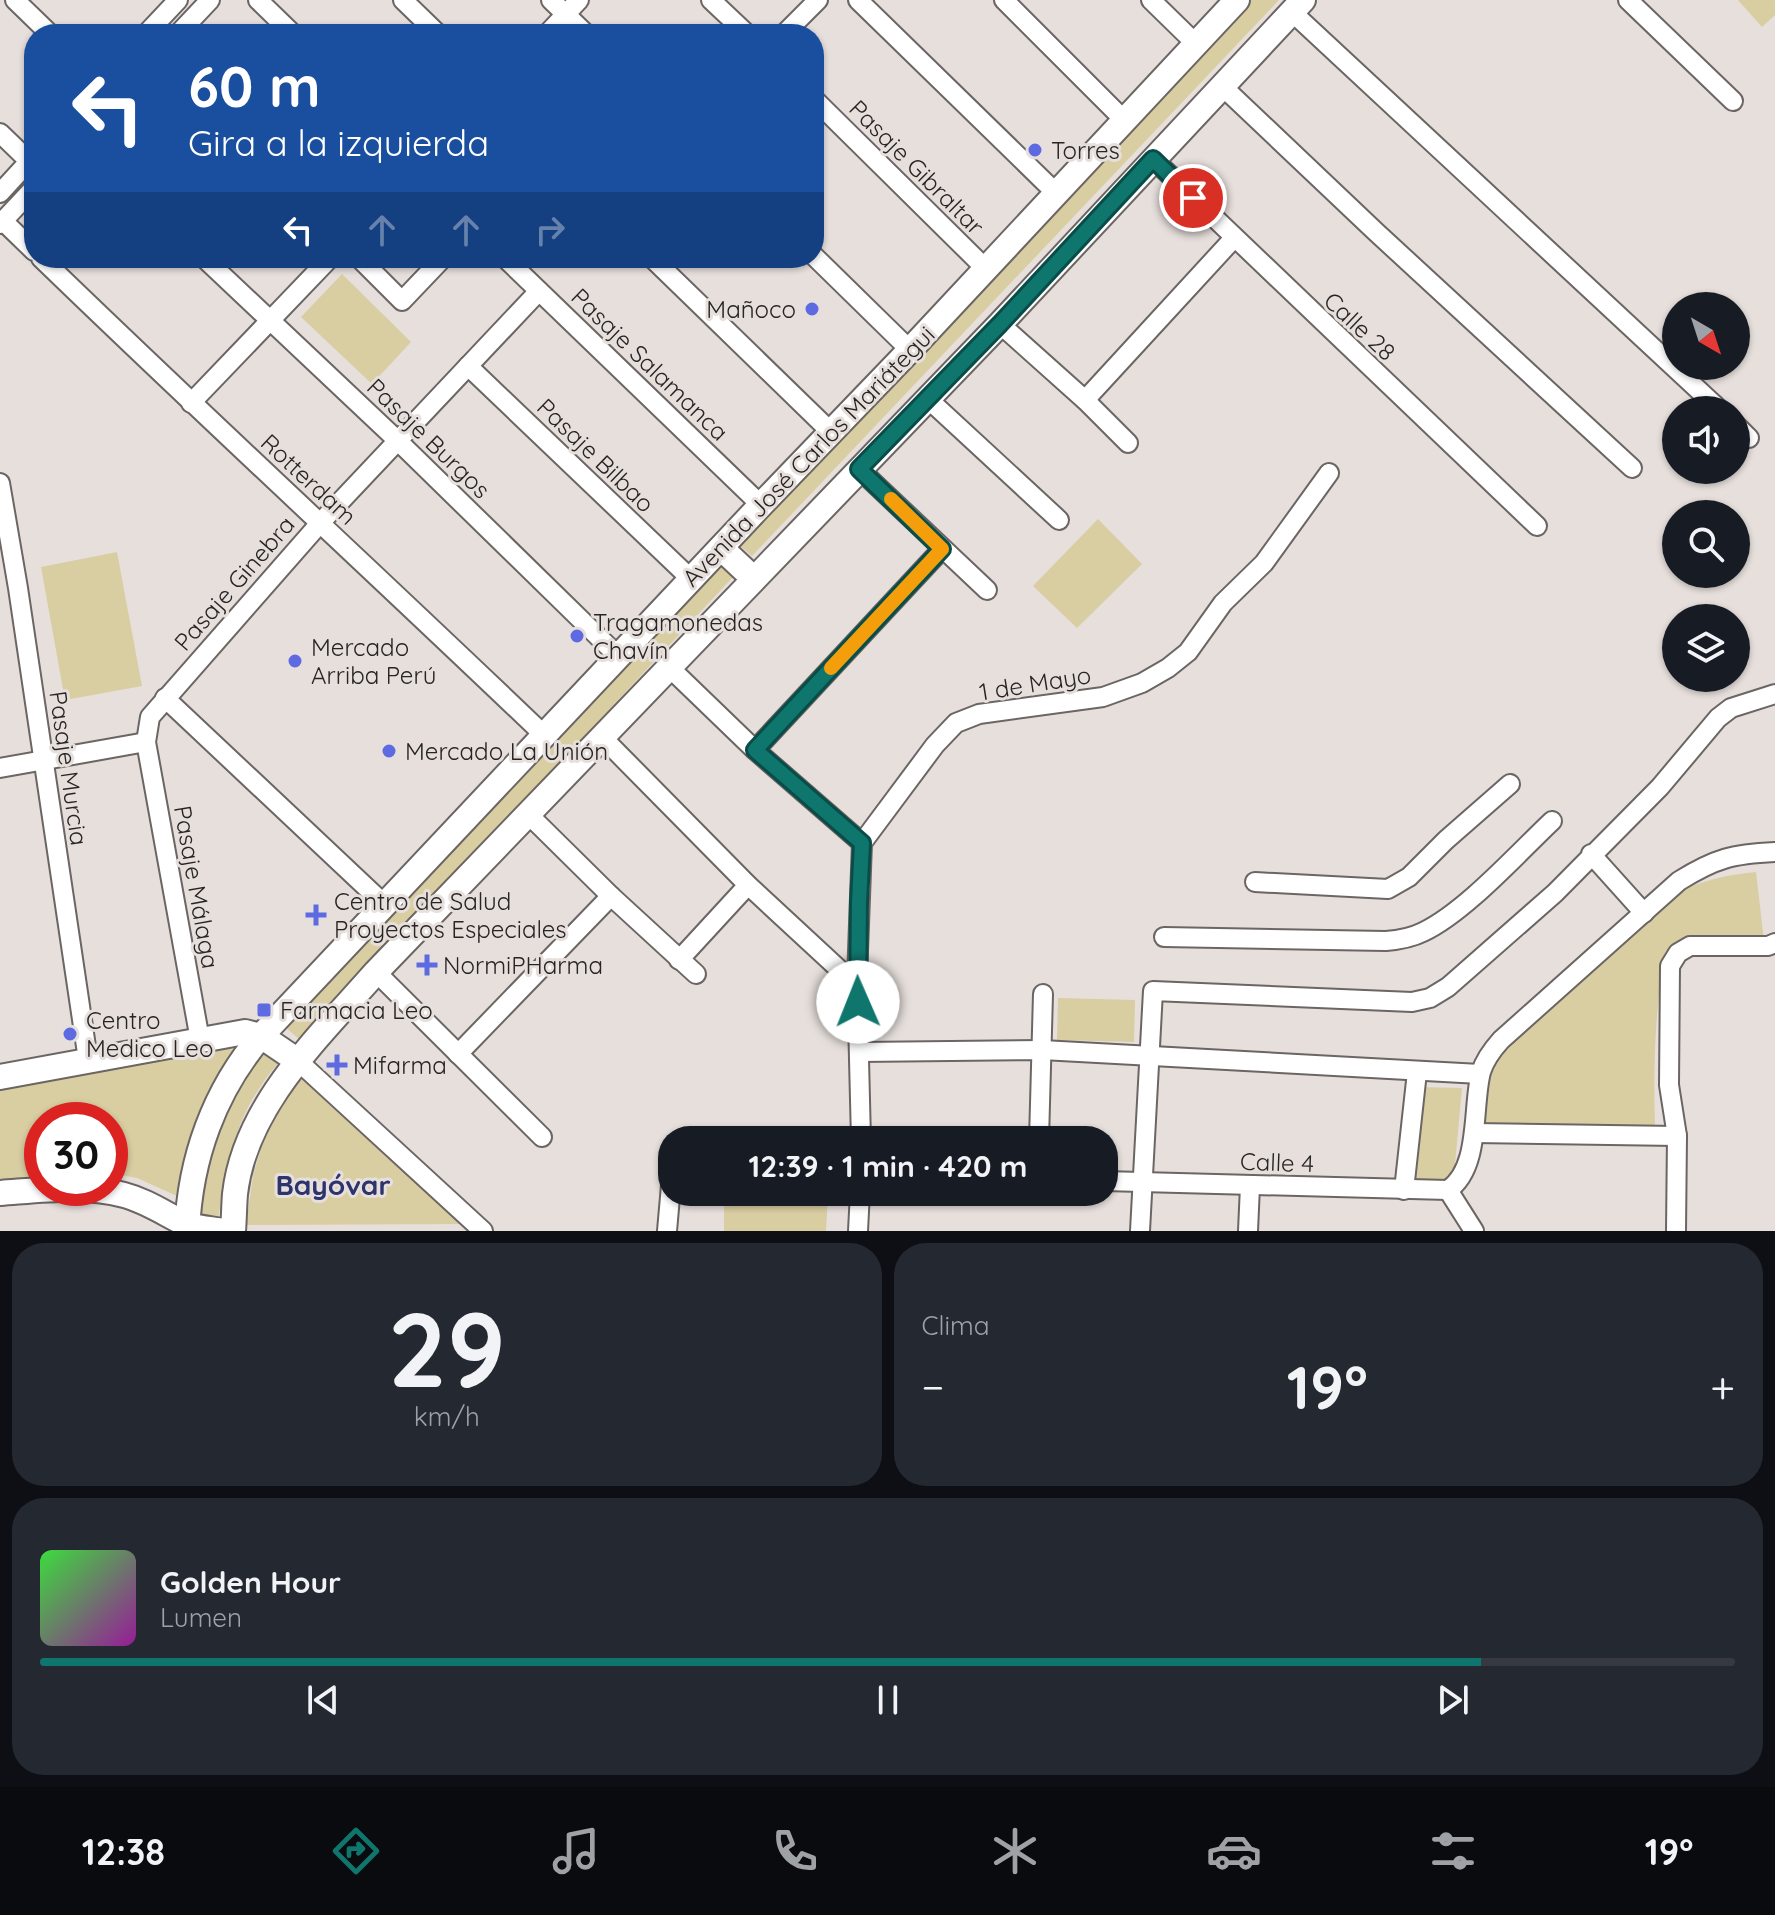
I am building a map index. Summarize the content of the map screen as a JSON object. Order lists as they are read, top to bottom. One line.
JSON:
{"streets":{"main road":["Avenida José Carlos Mariátegui"],"street":["Pasaje Gibraltar","Calle 28","Pasaje Salamanca","Pasaje Burgos","Pasaje Bilbao","Rotterdam","Pasaje Ginebra","1 de Mayo","Pasaje Murcia","Pasaje Málaga","Calle 4"]},"crossings":[["Pasaje Gibraltar","Avenida José Carlos Mariátegui"],["Calle 28","Avenida José Carlos Mariátegui"],["Pasaje Salamanca","Avenida José Carlos Mariátegui"],["Pasaje Salamanca","Pasaje Ginebra"],["Pasaje Burgos","Avenida José Carlos Mariátegui"],["Pasaje Burgos","Pasaje Ginebra"],["Pasaje Bilbao","Avenida José Carlos Mariátegui"],["Pasaje Bilbao","Pasaje Ginebra"],["Avenida José Carlos Mariátegui","Rotterdam"],["Rotterdam","Pasaje Ginebra"],["Pasaje Ginebra","Pasaje Málaga"]],"districts":["Bayóvar"],"places":{"other":["Torres","Mañoco","Tragamonedas Chavín","Mercado Arriba Perú","Mercado La Unión","Centro Medico Leo"],"health":["Centro de Salud Proyectos Especiales","NormiPHarma","Mifarma"],"transit":["Farmacia Leo"]},"north":"bottom right","page":{"turn":["60 m","Gira a la izquierda"],"limit":"30","trip":"12:39 · 1 min · 420 m","tile":[["29","km/h"],"Clima"],"heat":["−","19°","+"],"song":["Golden Hour","Lumen"],"tabs":["12:38","19°"]}}
